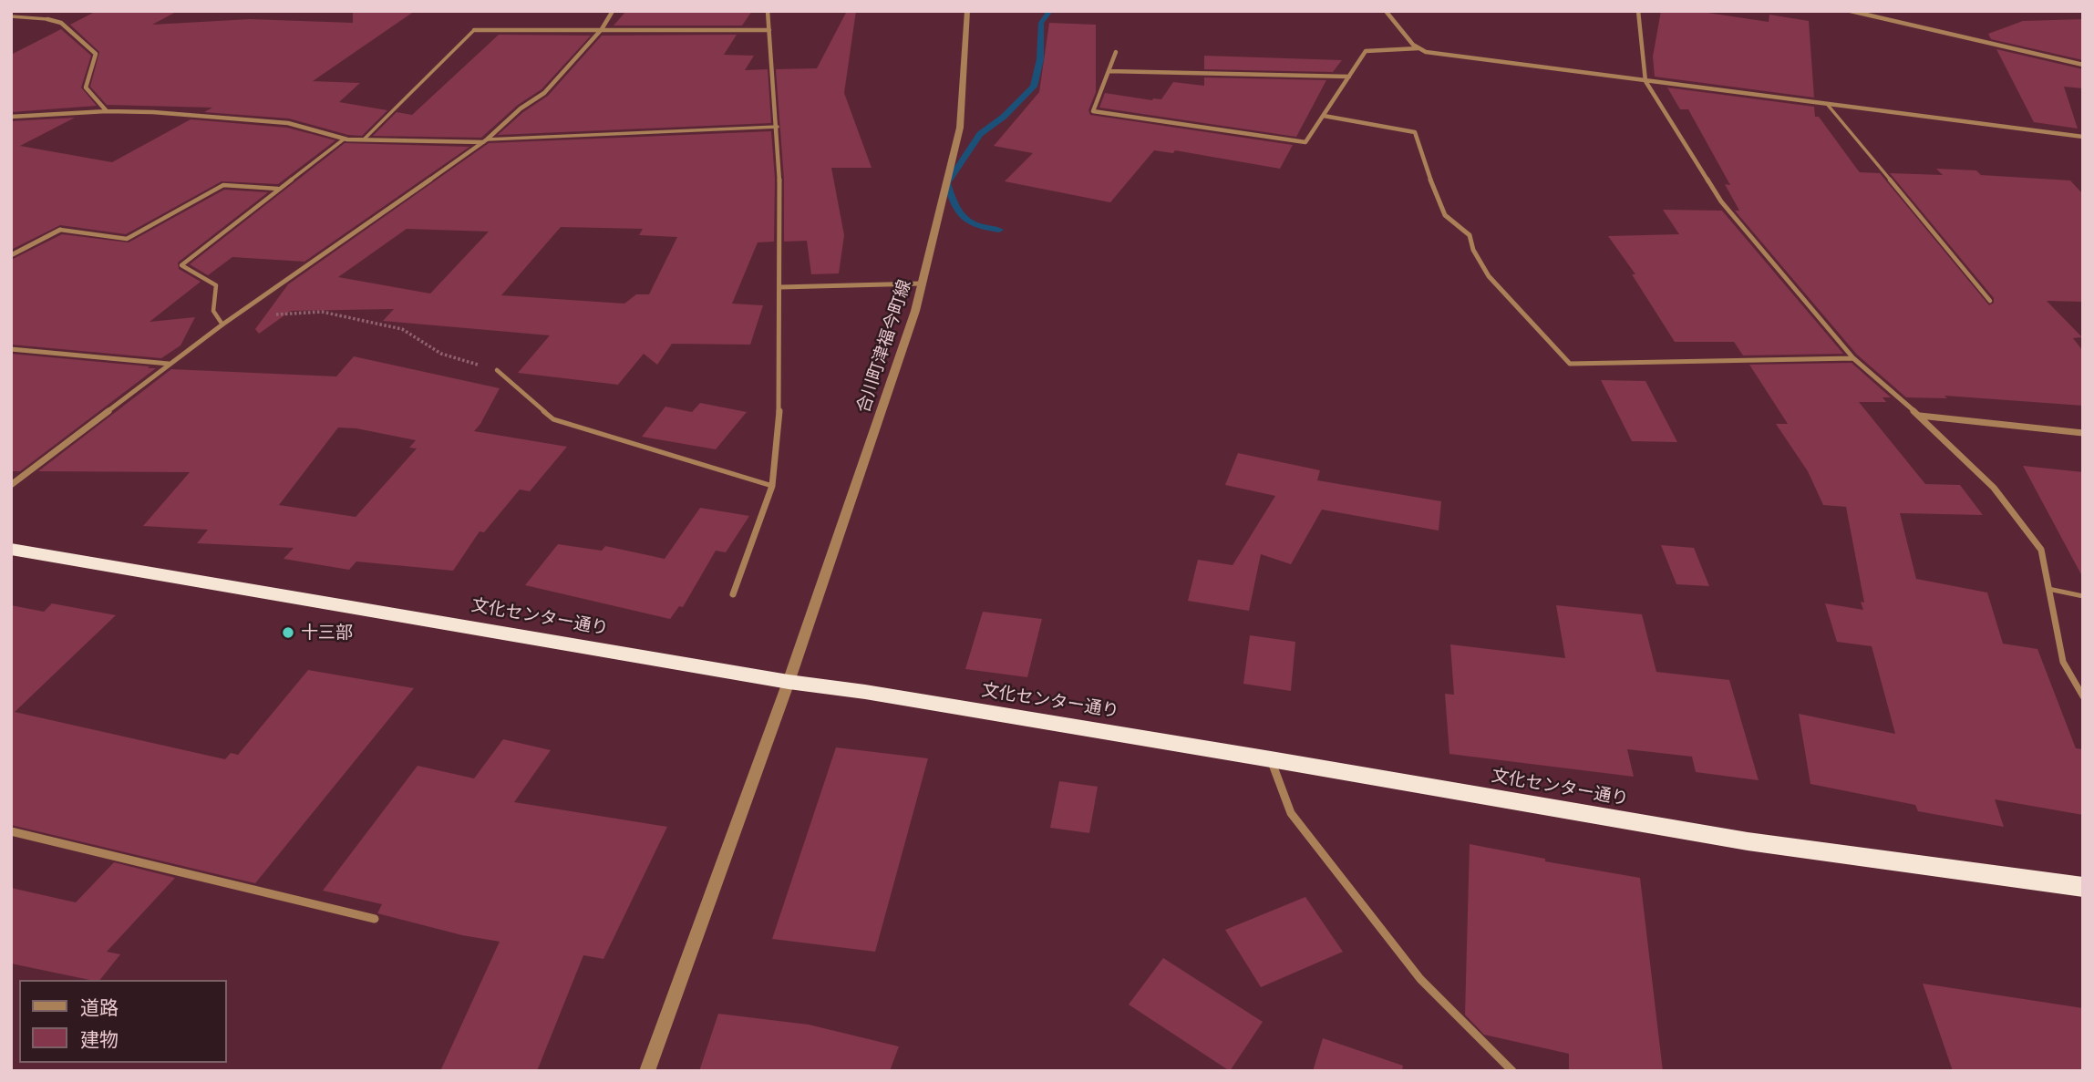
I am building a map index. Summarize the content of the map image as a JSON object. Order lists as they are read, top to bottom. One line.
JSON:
{"streets":{"highway":["文化センター通り"],"street":["合川町津福今町線"]},"crossings":[["合川町津福今町線","文化センター通り"]],"places":["十三部"],"legend":["道路","建物"]}
